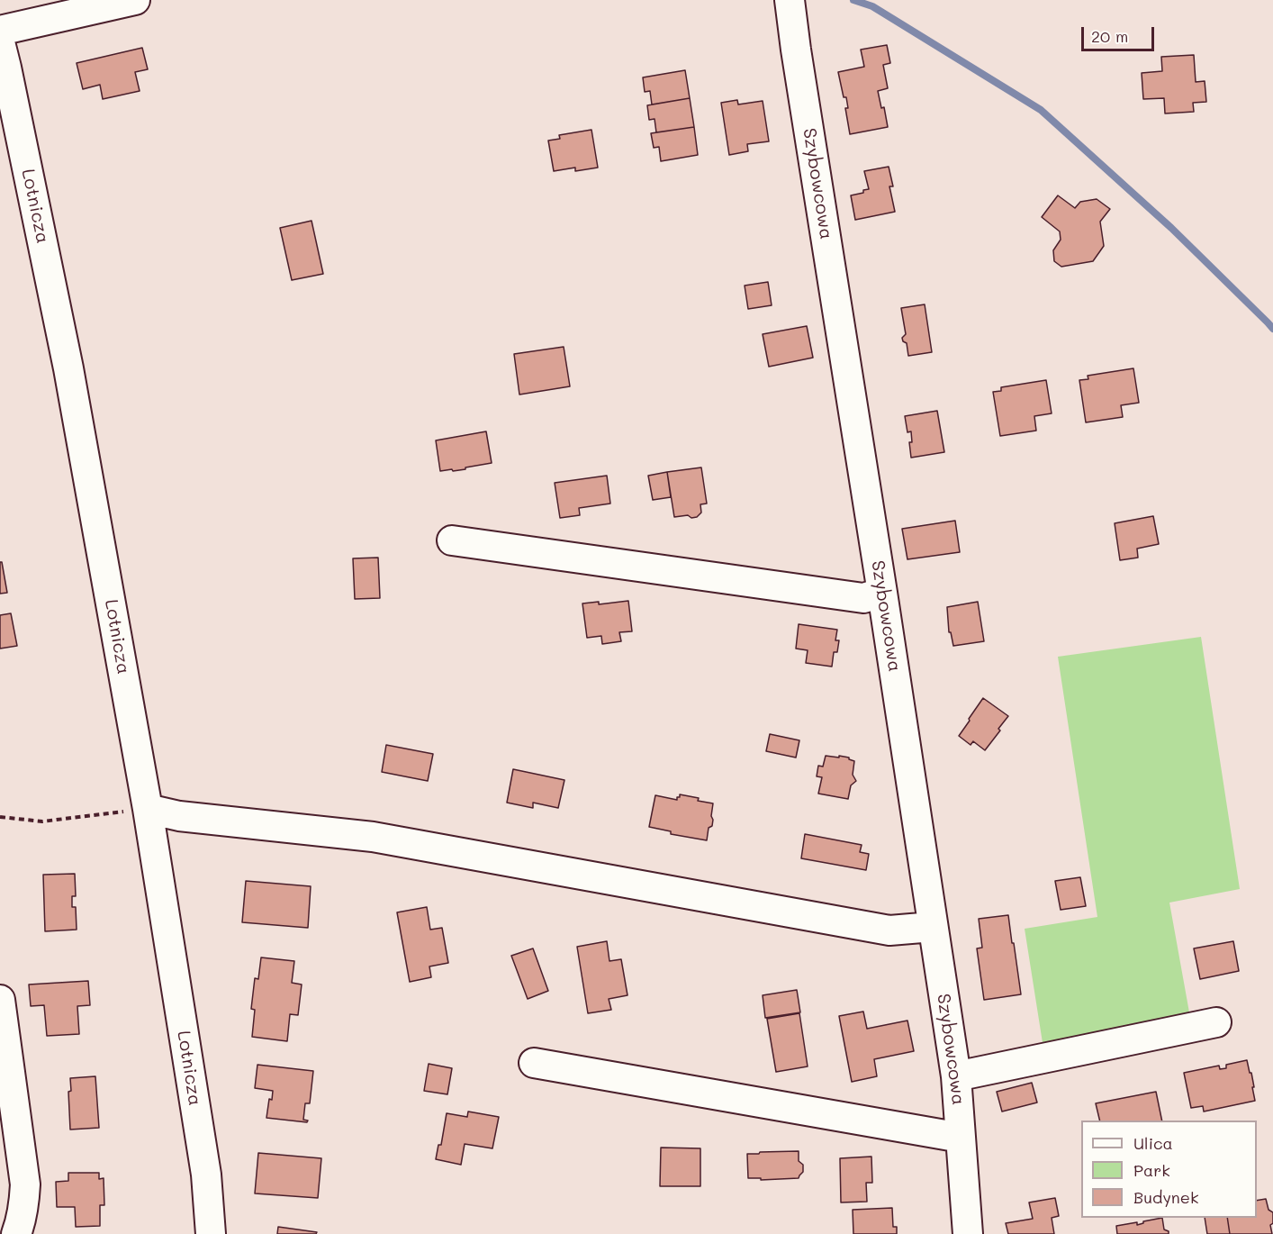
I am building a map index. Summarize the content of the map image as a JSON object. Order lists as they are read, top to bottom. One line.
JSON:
{"streets":{"street":["Szybowcowa","Lotnicza"]},"legend":["Ulica","Park","Budynek"],"scale_bar":"20 m"}
